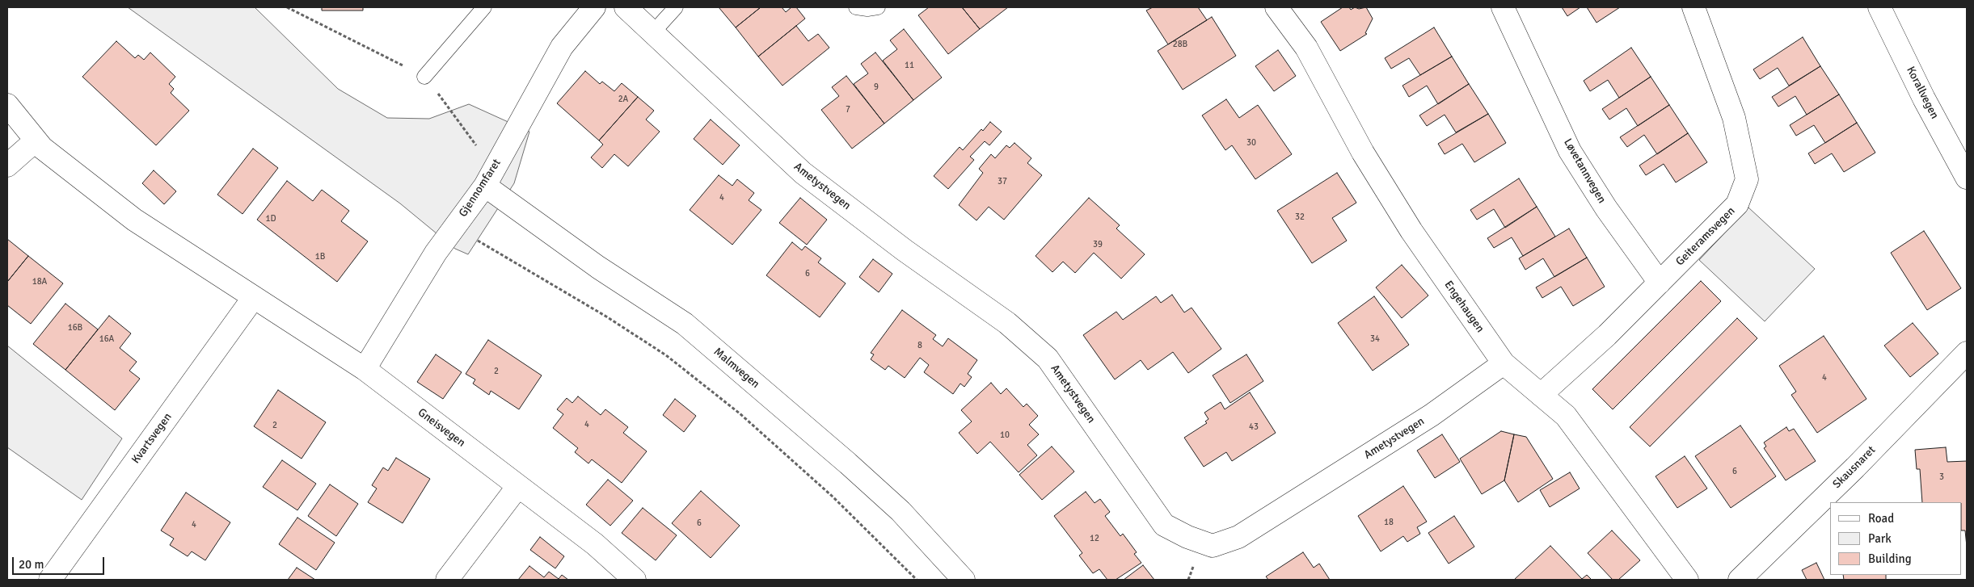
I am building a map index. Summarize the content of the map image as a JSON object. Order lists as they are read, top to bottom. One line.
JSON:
{"streets":{"street":["Korallvegen","Løvetannvegen","Ametystvegen","Gjennomfaret","Geiteramsvegen","Engehaugen","Malmvegen","Gneisvegen","Kvartsvegen","Skausnaret"]},"crossings":[["Løvetannvegen","Geiteramsvegen"],["Ametystvegen","Engehaugen"],["Gjennomfaret","Malmvegen"],["Gjennomfaret","Gneisvegen"],["Geiteramsvegen","Engehaugen"]],"house_numbers":["28B","11","9","2A","7","30","37","4","32","1D","39","1B","6","18A","16B","16A","34","8","2","4","4","2","43","10","6","3","18","6","4","12"],"legend":["Road","Park","Building"],"scale_bar":"20 m"}
